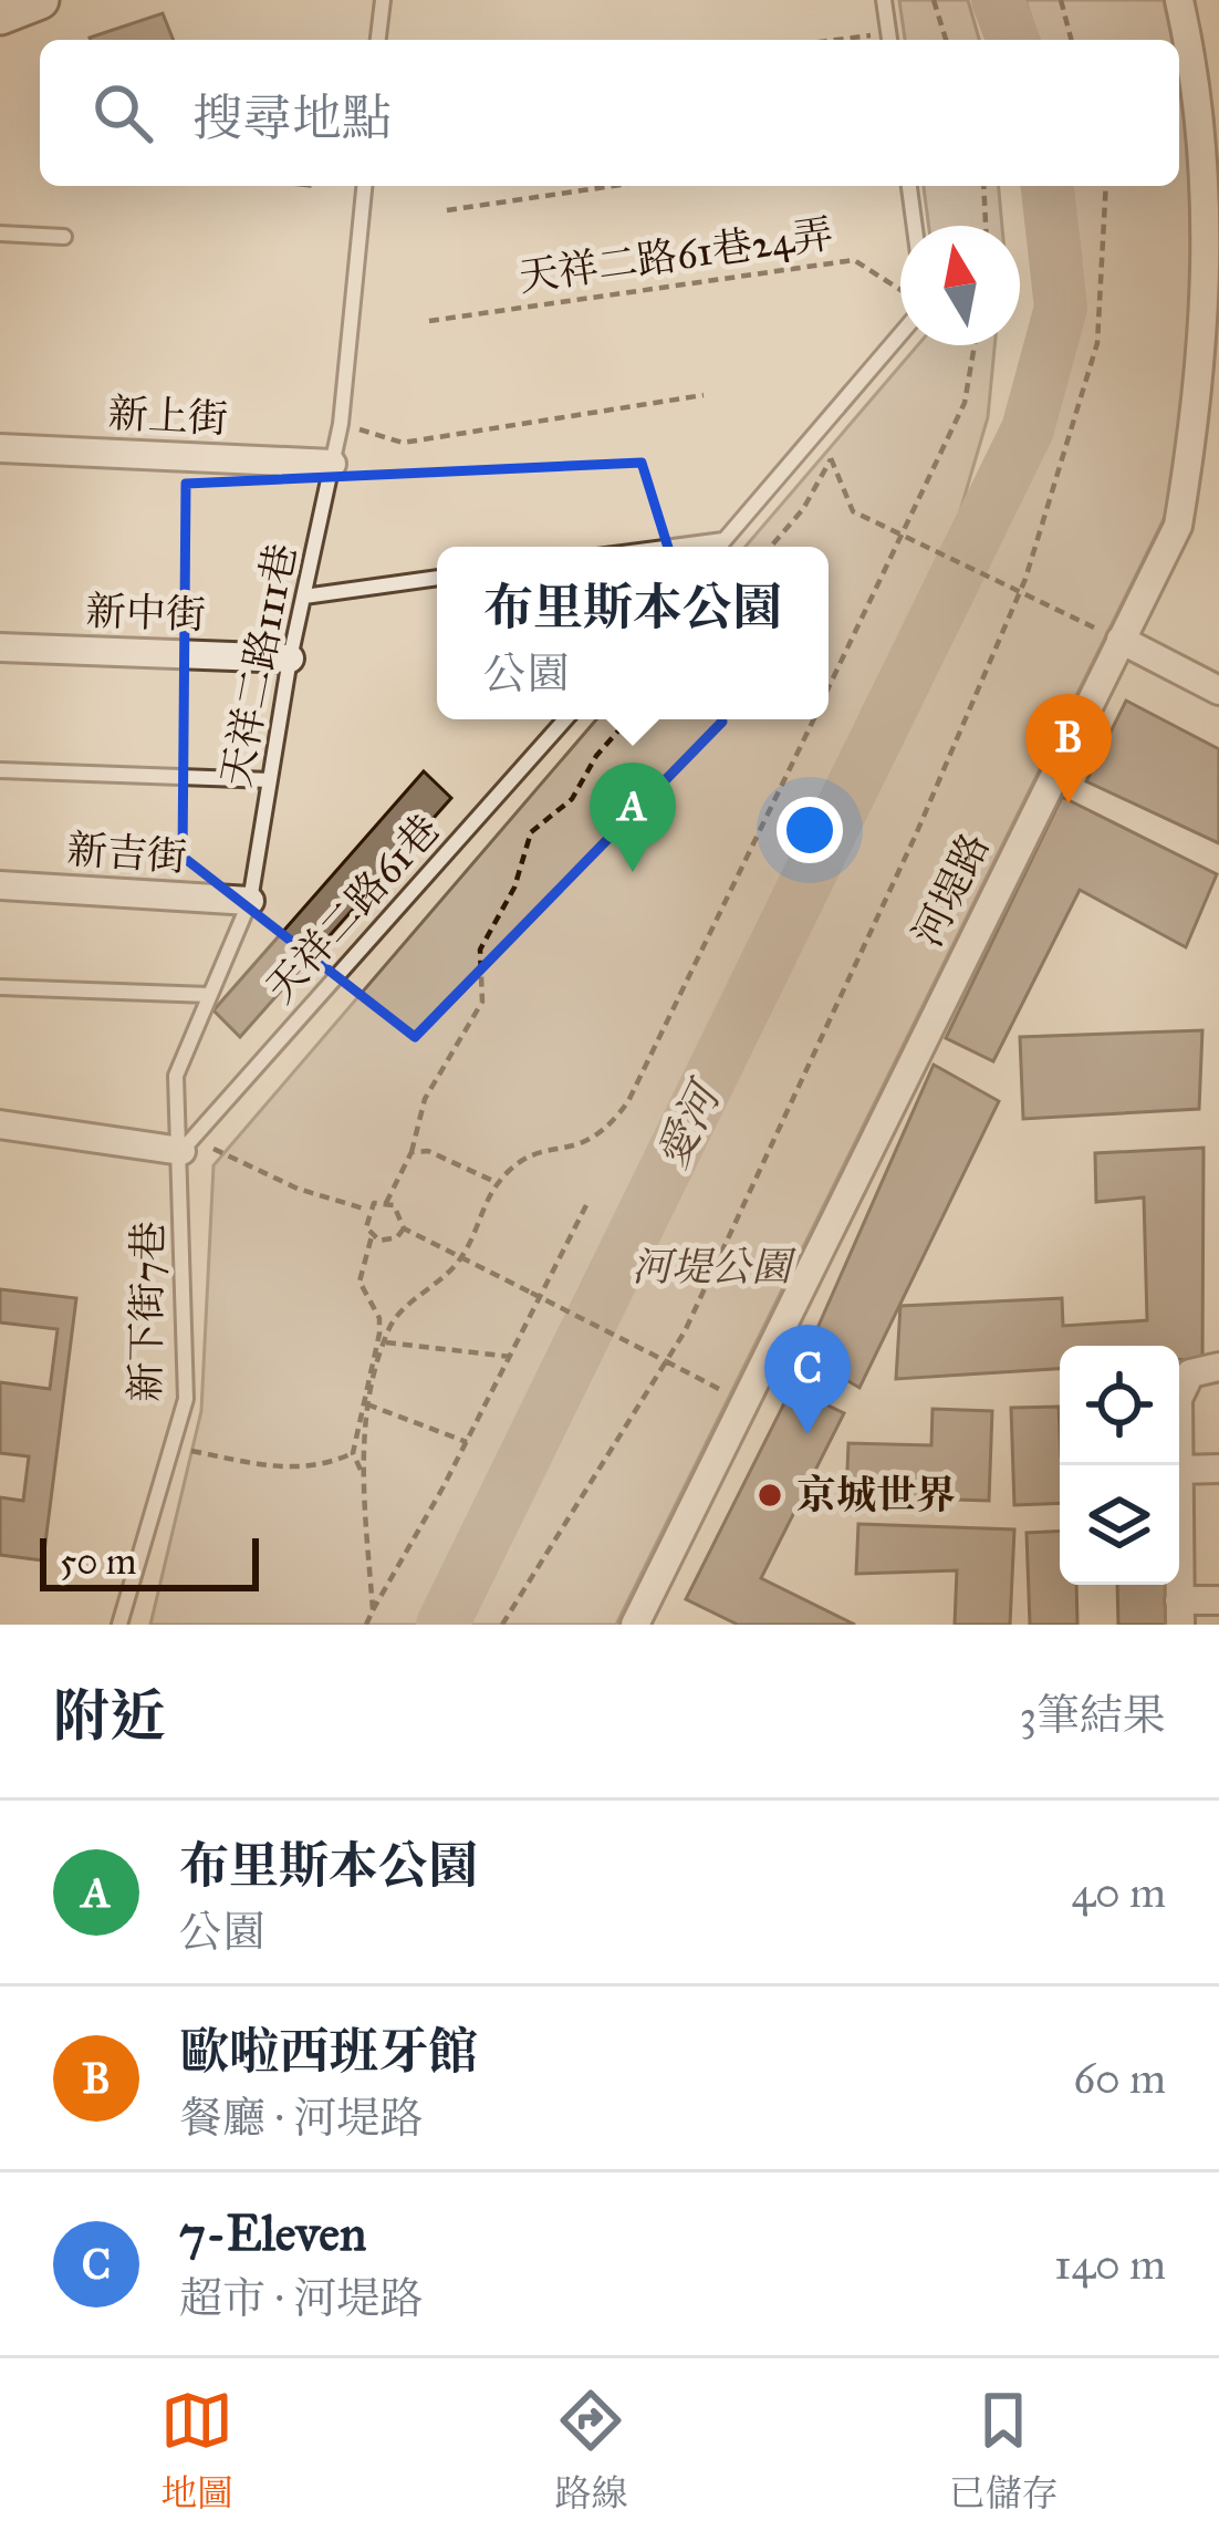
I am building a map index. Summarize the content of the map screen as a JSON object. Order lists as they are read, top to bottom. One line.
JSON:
{"streets":{"street":["新上街","新中街","新吉街","河堤路"],"lane":["天祥二路111巷","天祥二路61巷","新下街7巷"],"path":["天祥二路61巷24弄"]},"crossings":[["新上街","天祥二路111巷"],["新中街","天祥二路111巷"],["天祥二路111巷","新吉街"],["天祥二路111巷","天祥二路61巷"],["天祥二路111巷","新下街7巷"],["天祥二路61巷","新下街7巷"]],"water":["愛河"],"parks":["河堤公園"],"places":["京城世界"],"scale_bar":"50 m","north":"top","page":{"search":"搜尋地點","popup":["布里斯本公園","公園"],"pins":["B","A","C"],"scale":"50 m","heading":["附近","3筆結果"],"list":[{"mark":"A","name":"布里斯本公園","note":"公園","value":"40 m"},{"mark":"B","name":"歐啦西班牙館","note":"餐廳 · 河堤路","value":"60 m"},{"mark":"C","name":"7-Eleven","note":"超市 · 河堤路","value":"140 m"}],"nav":["地圖","路線","已儲存"]}}
